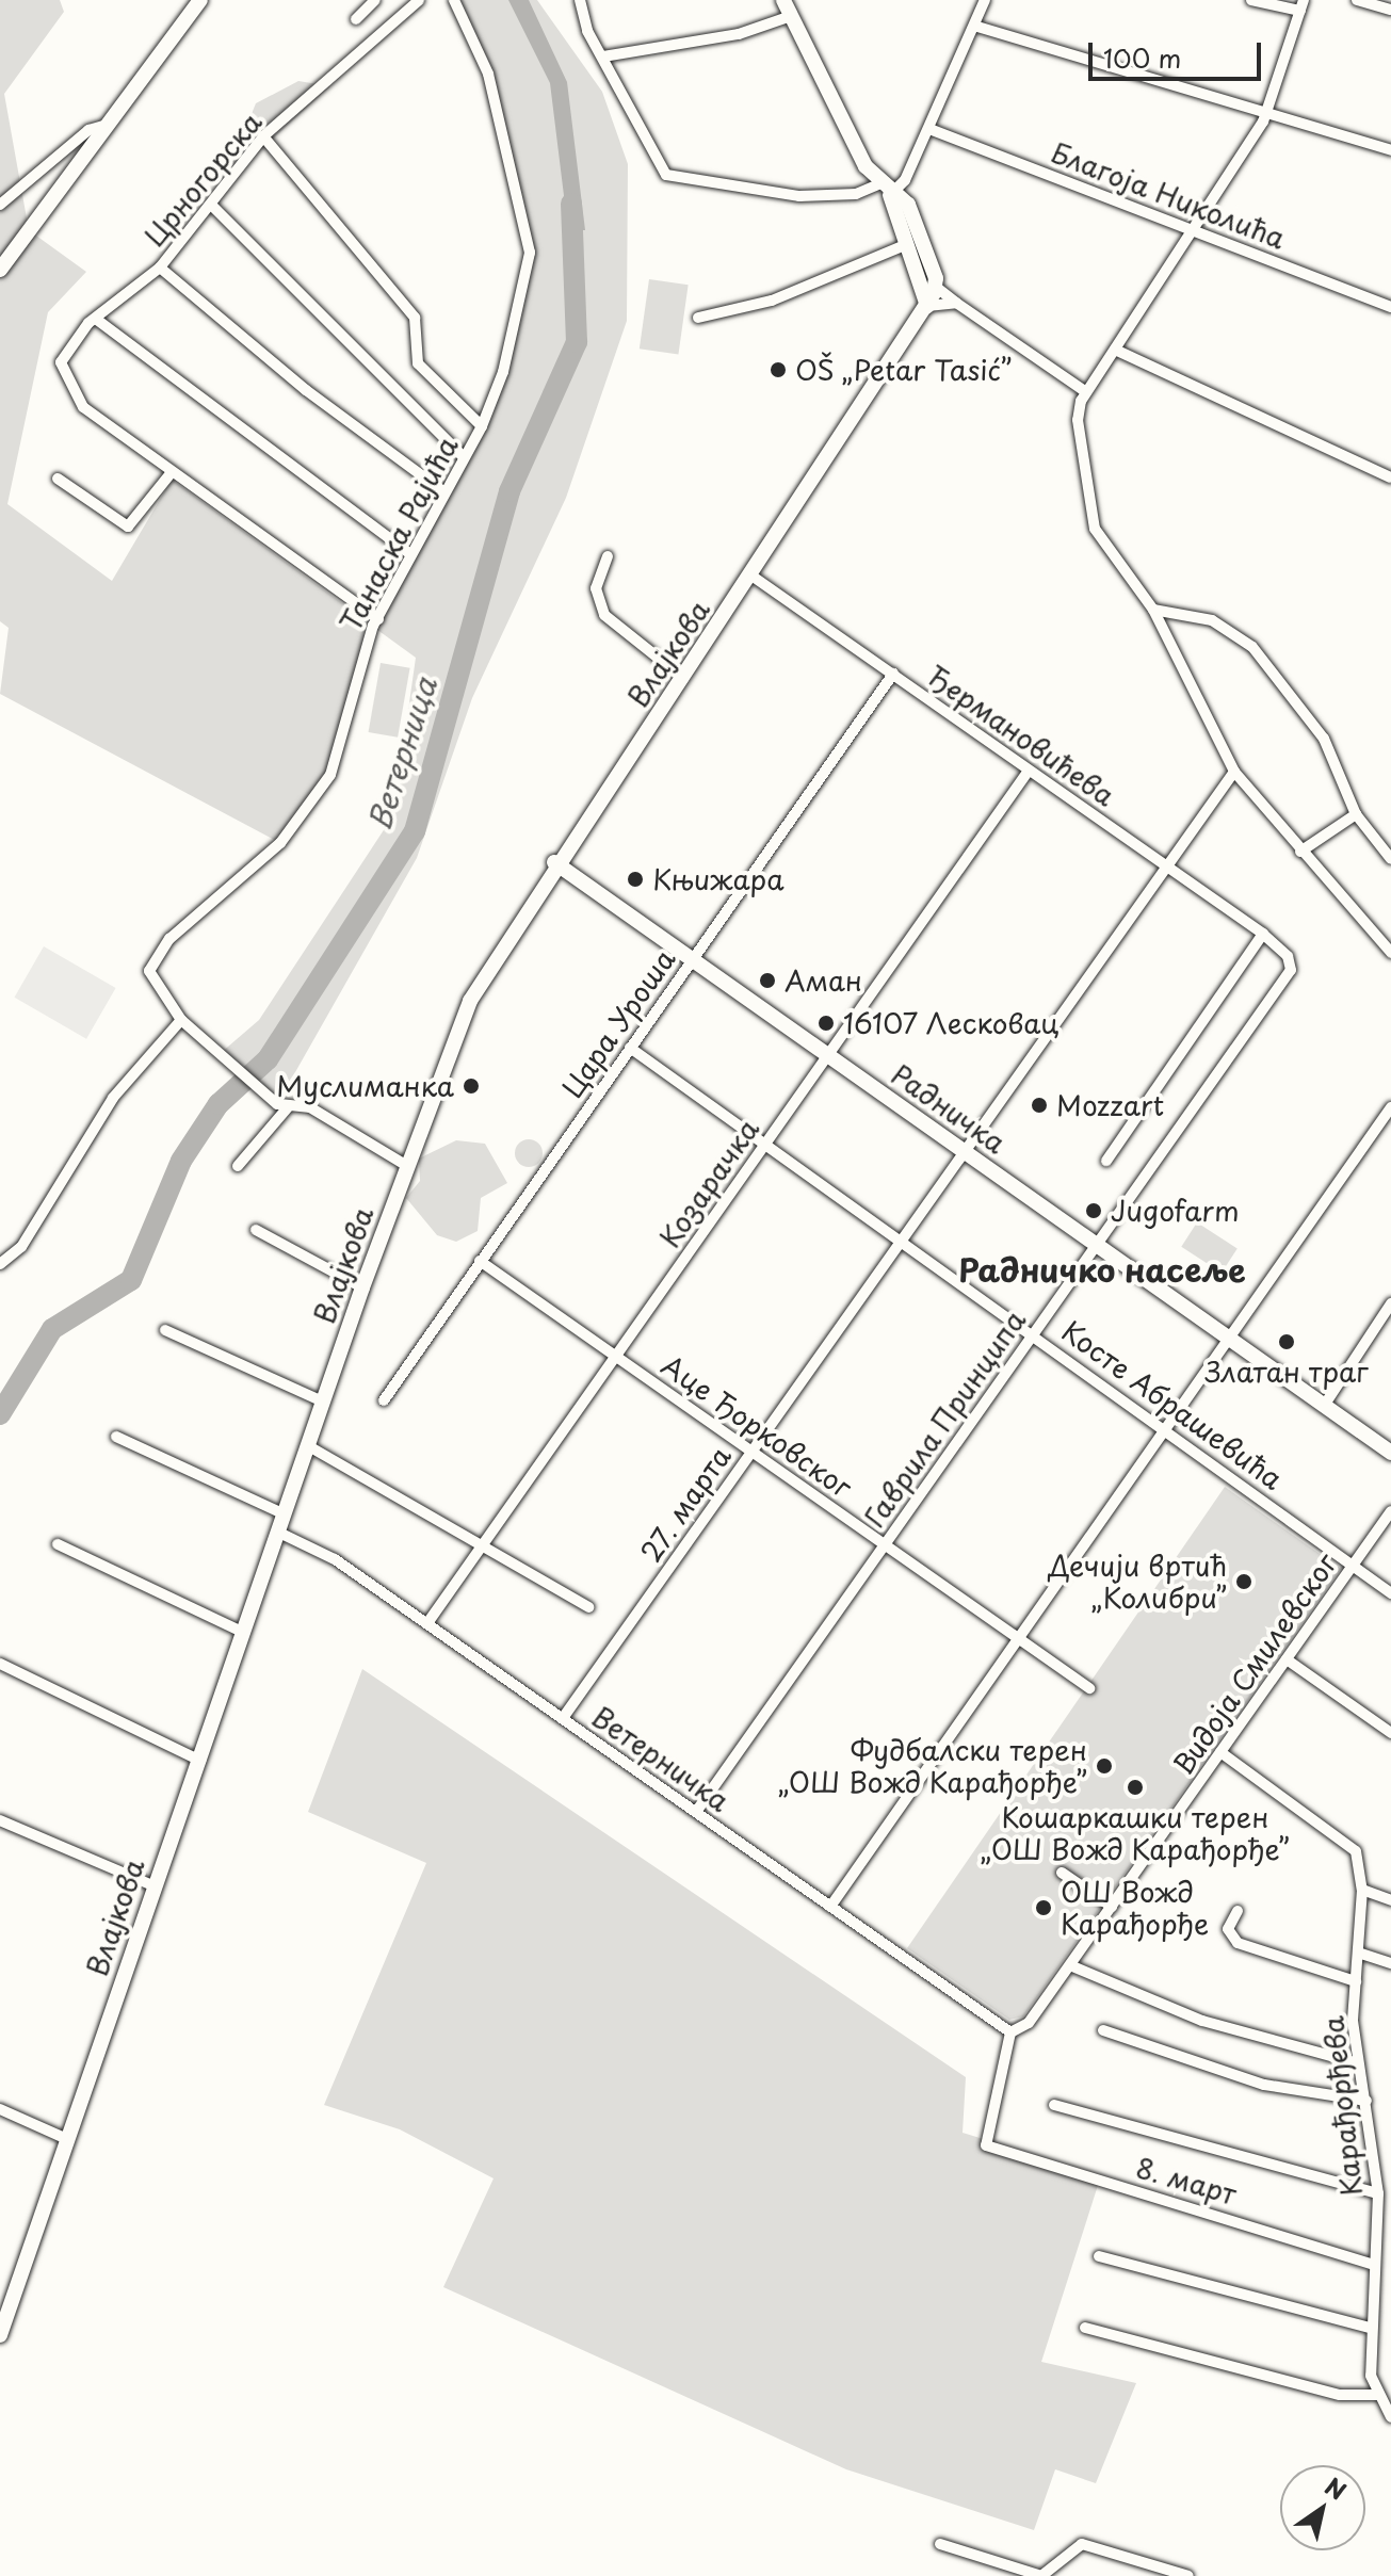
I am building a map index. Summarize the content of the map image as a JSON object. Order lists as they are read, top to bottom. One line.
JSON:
{"streets":{"main road":["Влајкова","Радничка"],"street":["Црногорска","Благоја Николића","Танаска Рајића","Ђермановићева","Цара Уроша","Козарачка","Косте Абрашевића","Гаврила Принципа","Аце Ђорковског","27. марта","Видоја Смилевског","Ветерничка","Карађорђева","8. март"]},"crossings":[["Влајкова","Ђермановићева"],["Влајкова","Радничка"],["Влајкова","Ветерничка"],["Ђермановићева","Цара Уроша"],["Ђермановићева","Козарачка"],["Ђермановићева","Гаврила Принципа"],["Ђермановићева","27. марта"],["Цара Уроша","Радничка"],["Цара Уроша","Косте Абрашевића"],["Цара Уроша","Аце Ђорковског"],["Радничка","Козарачка"],["Радничка","Гаврила Принципа"],["Радничка","27. марта"],["Козарачка","Косте Абрашевића"],["Козарачка","Аце Ђорковског"],["Козарачка","Ветерничка"],["Косте Абрашевића","Гаврила Принципа"],["Косте Абрашевића","27. марта"],["Косте Абрашевића","Видоја Смилевског"],["Гаврила Принципа","Аце Ђорковског"],["Гаврила Принципа","Ветерничка"],["Аце Ђорковског","27. марта"],["27. марта","Ветерничка"],["Видоја Смилевског","Ветерничка"],["Видоја Смилевског","Карађорђева"],["Видоја Смилевског","8. март"],["Ветерничка","8. март"],["Карађорђева","8. март"]],"districts":["Радничко насеље"],"water":["Ветерница"],"places":["OŠ „Petar Tasić”","Књижара","Аман","16107 Лесковац","Муслиманка","Mozzart","Jugofarm","Златан траг","Дечији вртић „Колибри”","Фудбалски терен „ОШ Вожд Карађорђе”","Кошаркашки терен „ОШ Вожд Карађорђе”","ОШ Вожд Карађорђе"],"scale_bar":"100 m","north":"top right"}
